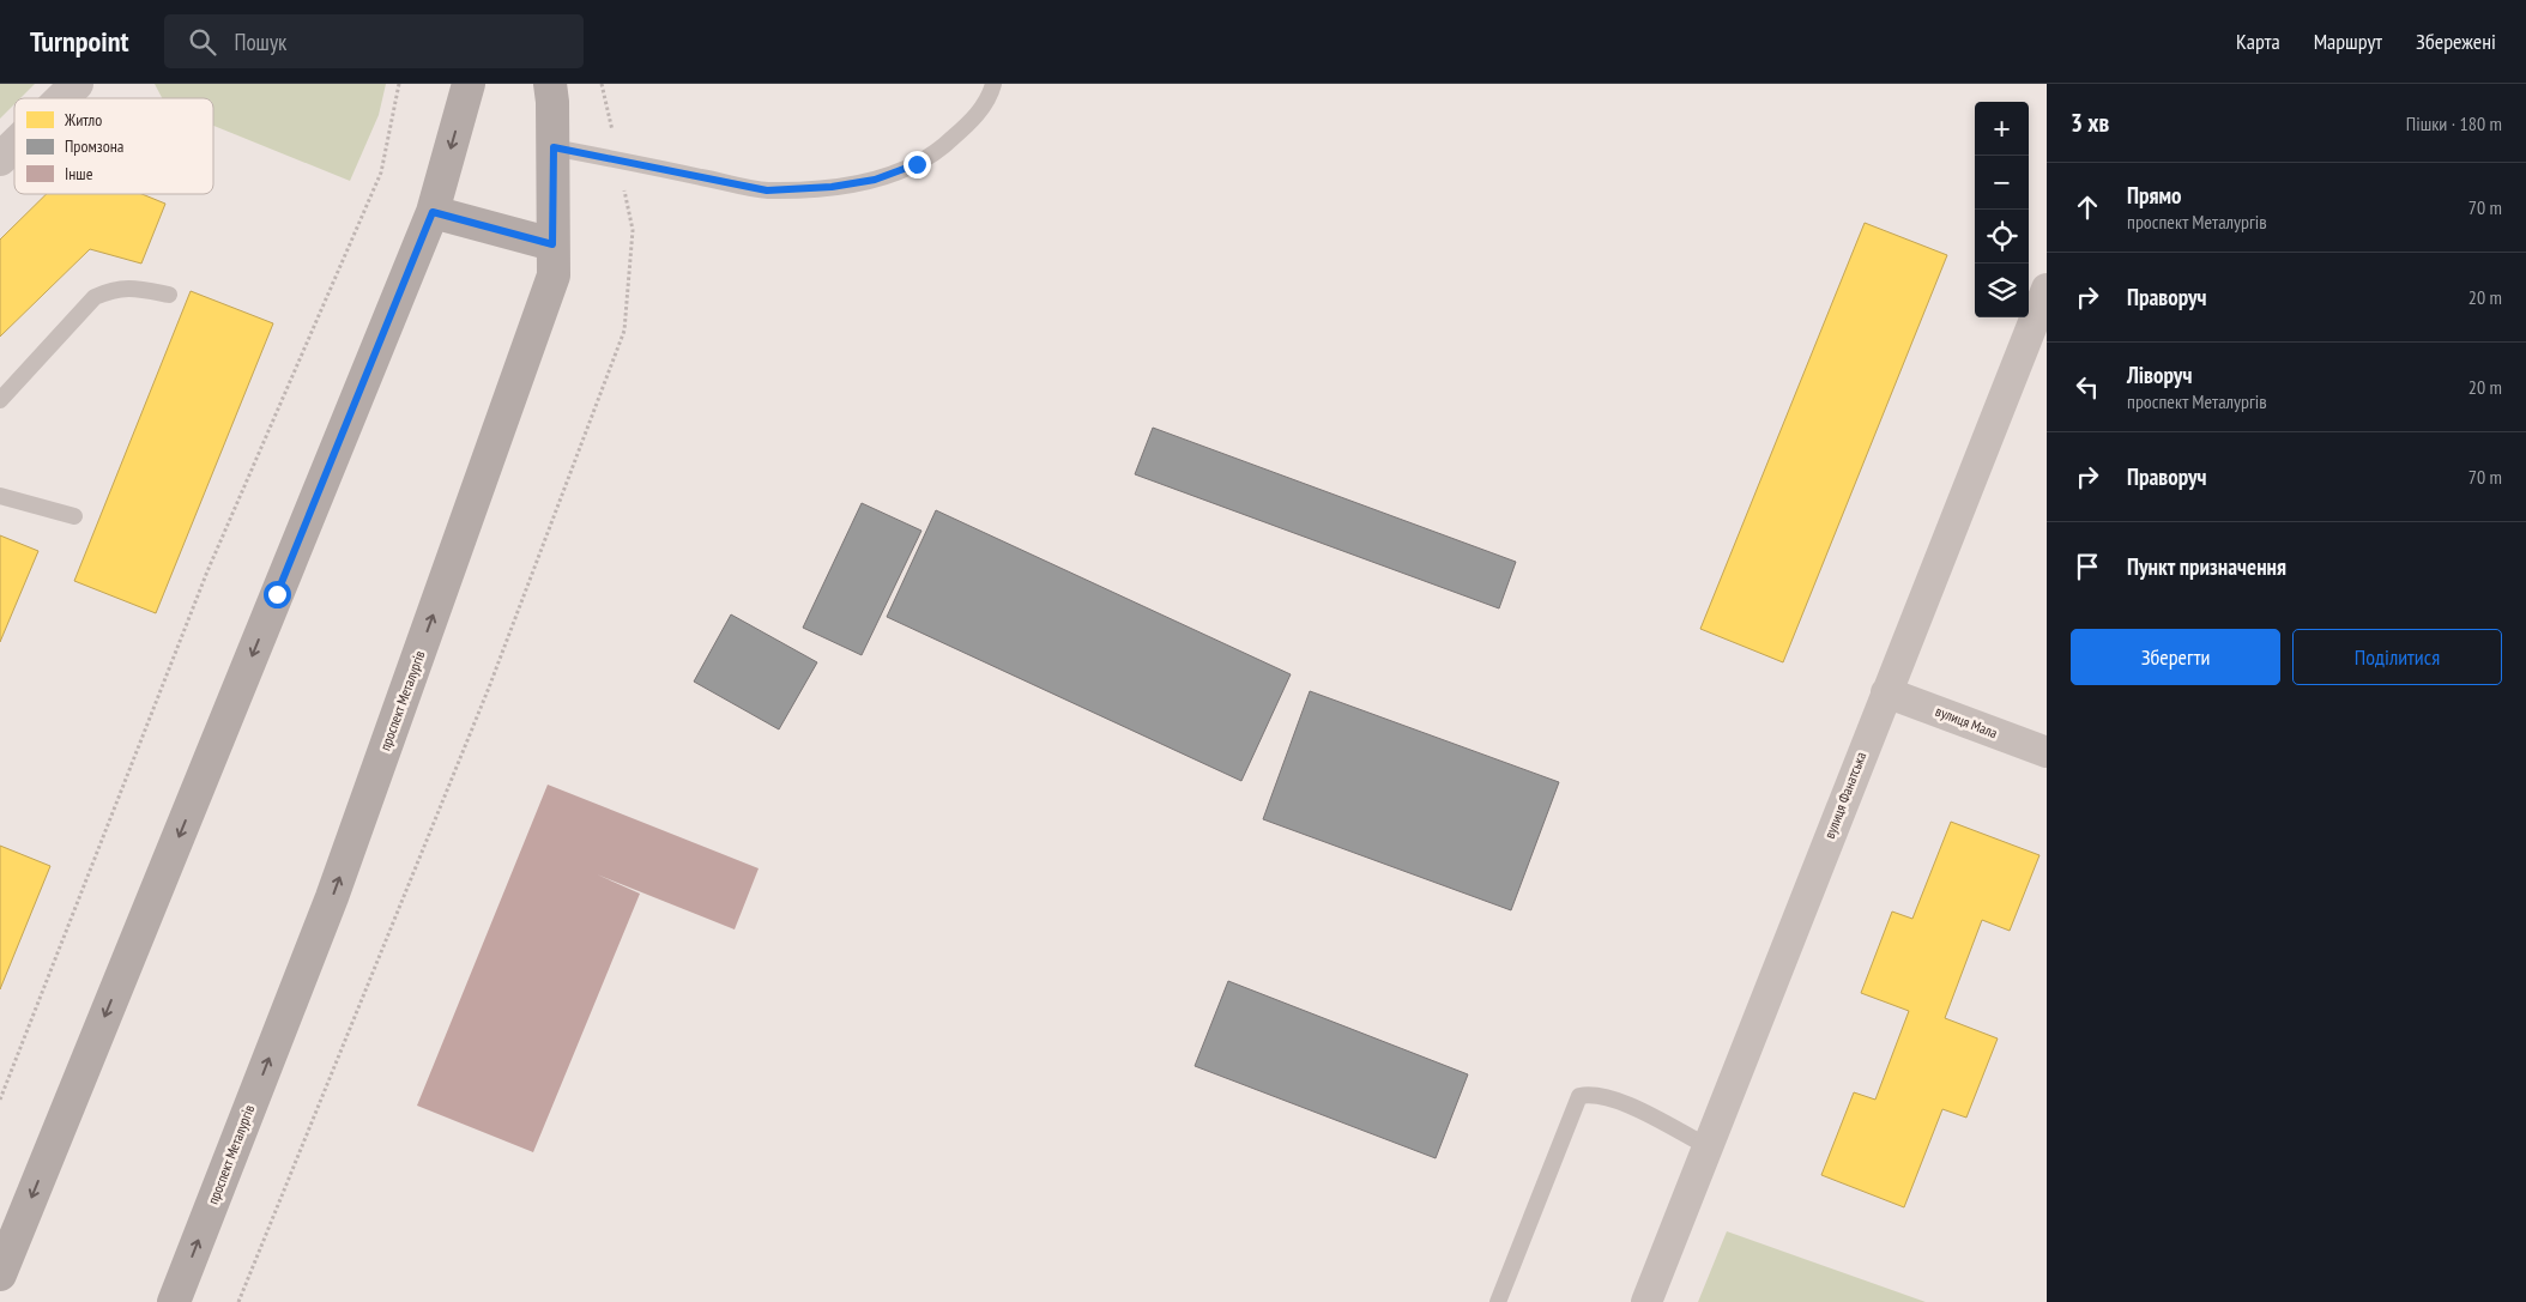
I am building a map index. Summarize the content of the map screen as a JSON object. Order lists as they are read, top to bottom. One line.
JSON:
{"streets":{"main road":["проспект Металургів"],"street":["вулиця Мала","вулиця Фанатська"]},"crossings":[["вулиця Мала","вулиця Фанатська"]],"legend":["Житло","Промзона","Інше"],"page":{"header":"Turnpoint","search":"Пошук","nav":["Карта","Маршрут","Збережені"],"heading":["3 хв","Пішки · 180 m"],"map_buttons":["+","−"],"list":[["Прямо","проспект Металургів","70 m"],["Праворуч","20 m"],["Ліворуч","проспект Металургів","20 m"],["Праворуч","70 m"],"Пункт призначення"],"buttons":["Зберегти","Поділитися"]}}
